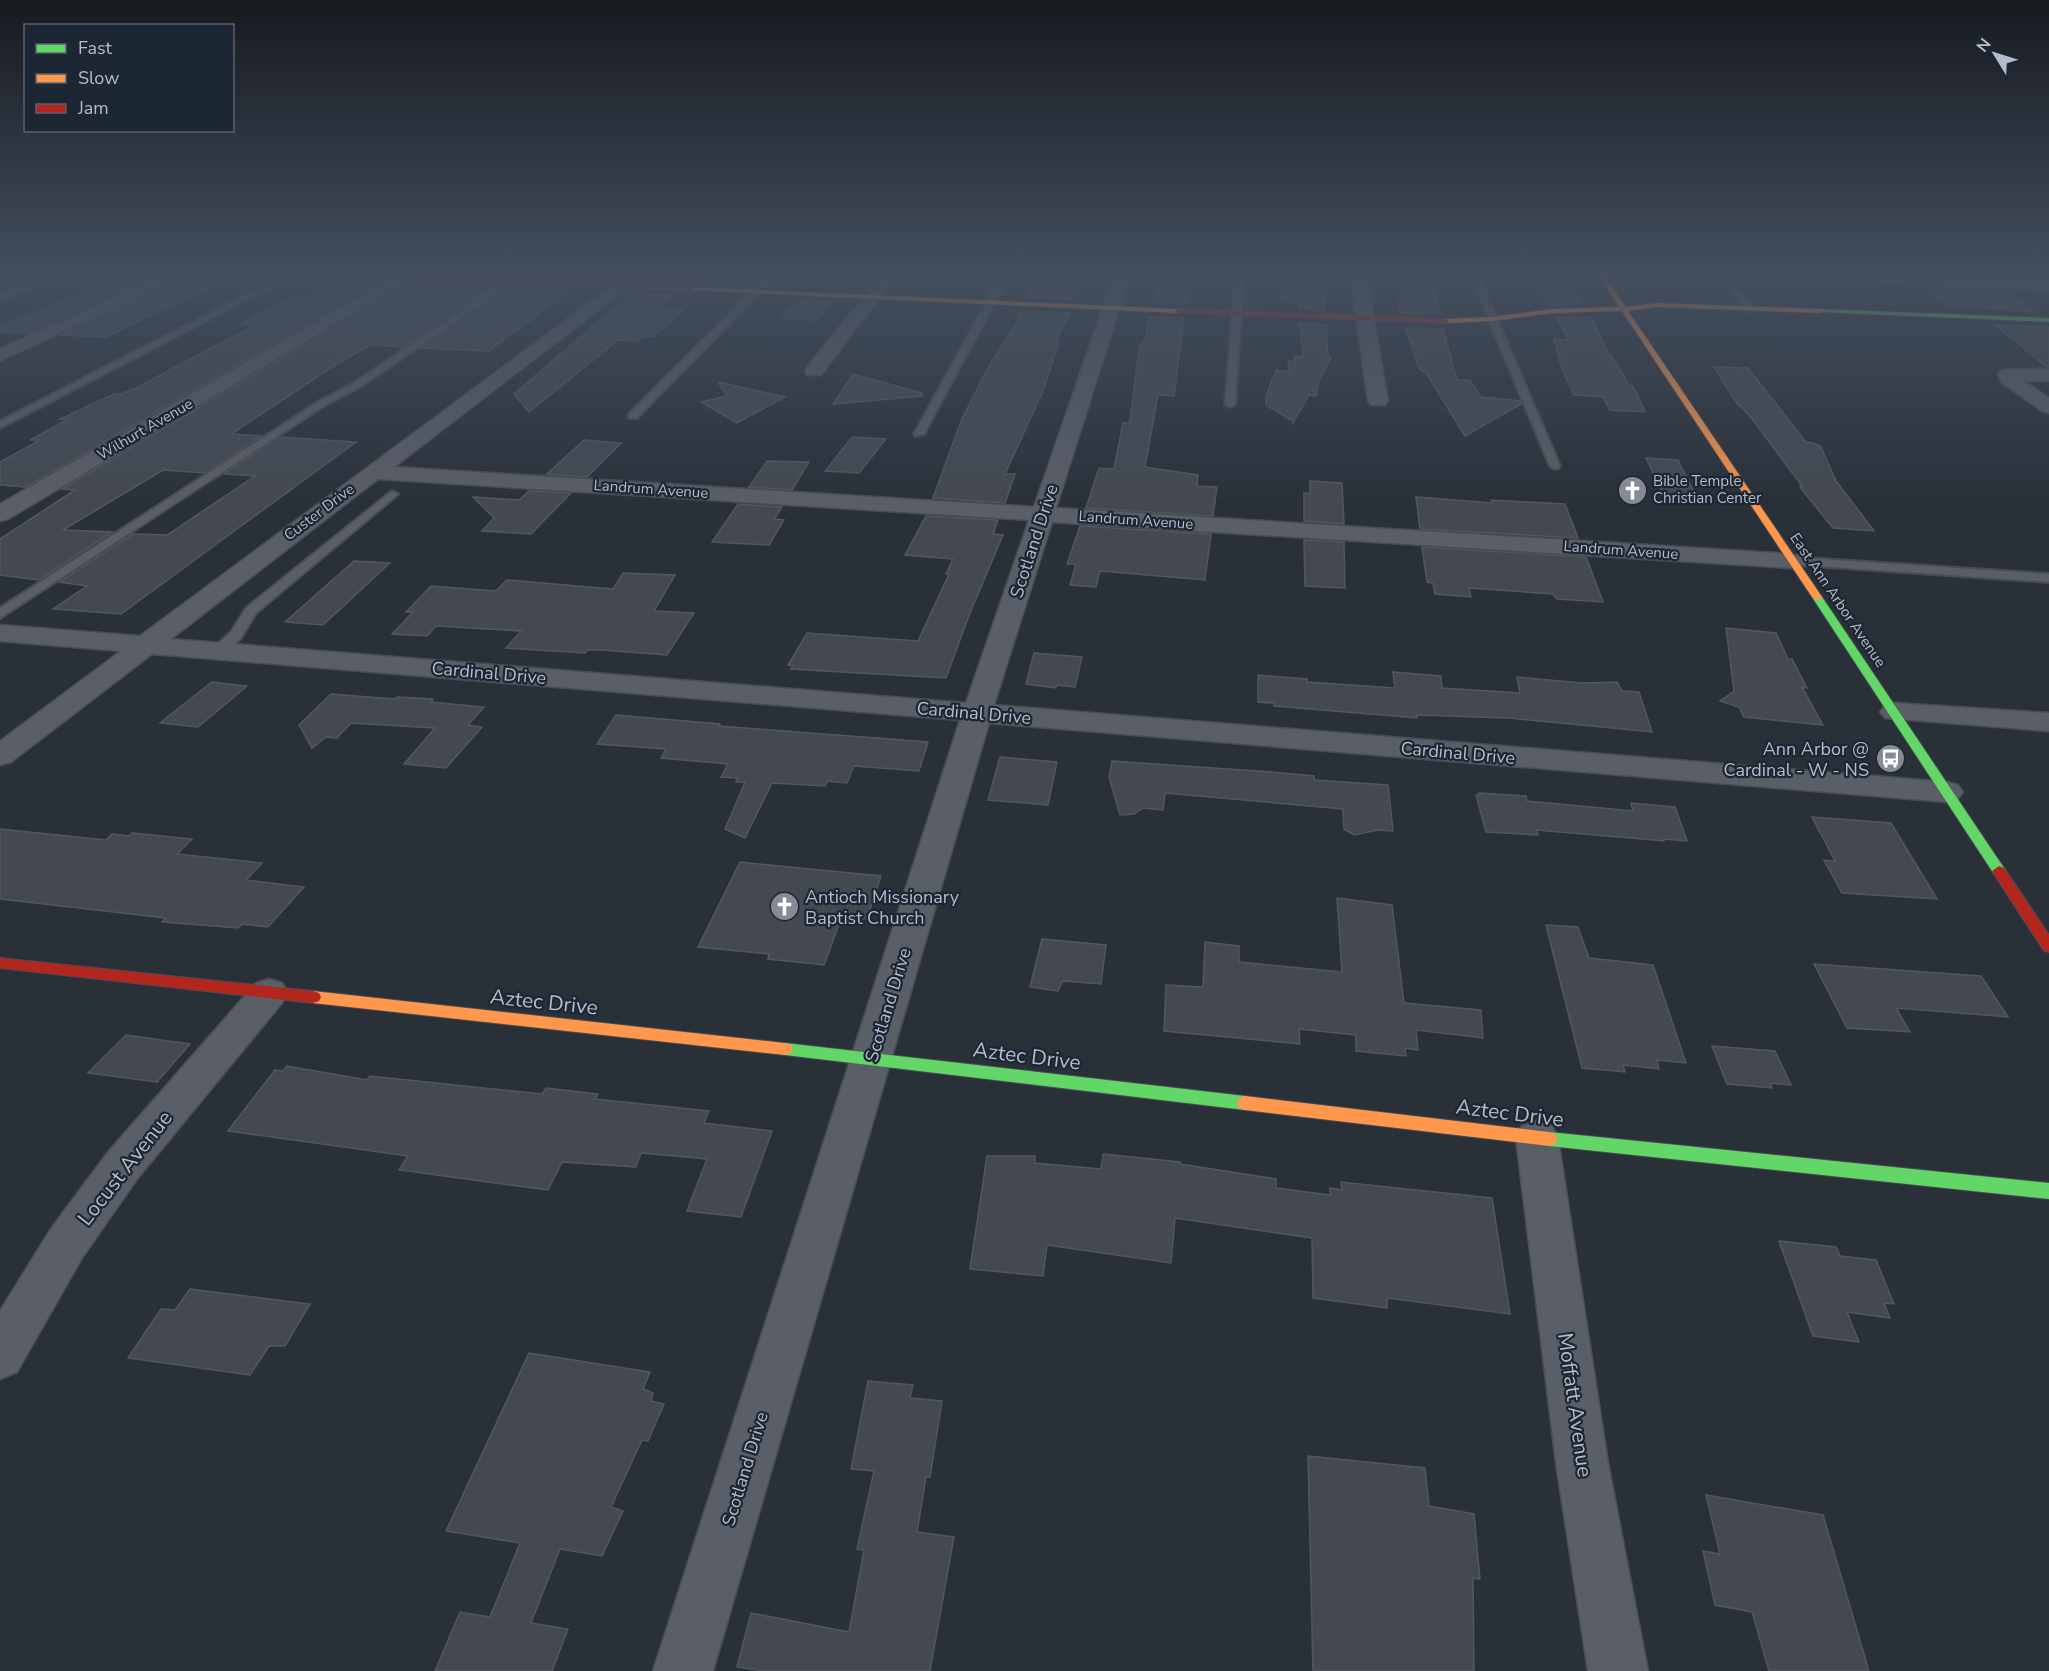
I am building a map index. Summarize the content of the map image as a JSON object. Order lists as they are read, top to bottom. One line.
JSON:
{"streets":{"street":["Wilhurt Avenue","Landrum Avenue","Custer Drive","Scotland Drive","East Ann Arbor Avenue","Cardinal Drive","Aztec Drive","Locust Avenue","Moffatt Avenue"]},"crossings":[["Landrum Avenue","Custer Drive"],["Landrum Avenue","Scotland Drive"],["Landrum Avenue","East Ann Arbor Avenue"],["Custer Drive","Cardinal Drive"],["Scotland Drive","Cardinal Drive"],["Scotland Drive","Aztec Drive"],["East Ann Arbor Avenue","Cardinal Drive"],["Aztec Drive","Locust Avenue"],["Aztec Drive","Moffatt Avenue"]],"places":{"church":["Bible Temple Christian Center","Antioch Missionary Baptist Church"],"bus stop":["Ann Arbor @ Cardinal - W - NS"]},"legend":["Fast","Slow","Jam"],"north":"top left"}
